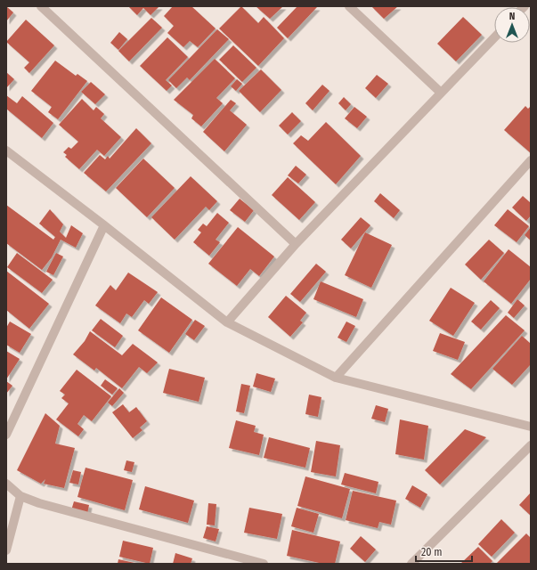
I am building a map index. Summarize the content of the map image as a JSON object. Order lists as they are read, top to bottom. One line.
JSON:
{"scale_bar":"20 m","north":"top"}
